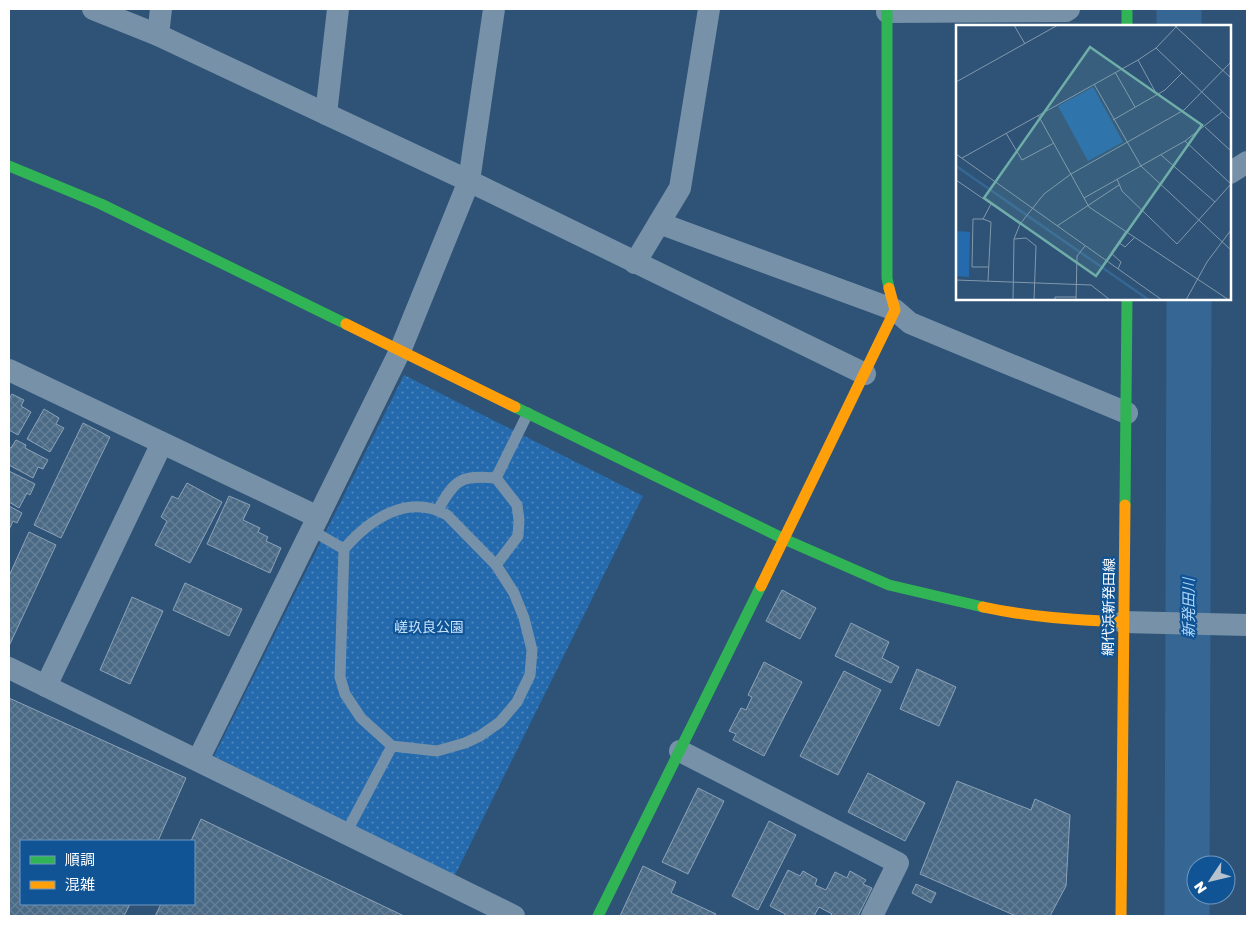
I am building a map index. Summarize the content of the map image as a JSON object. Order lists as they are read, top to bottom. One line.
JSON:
{"streets":{"street":["網代浜新発田線"]},"water":["新発田川"],"parks":["嵯玖良公園"],"legend":["順調","混雑"],"north":"bottom left"}
